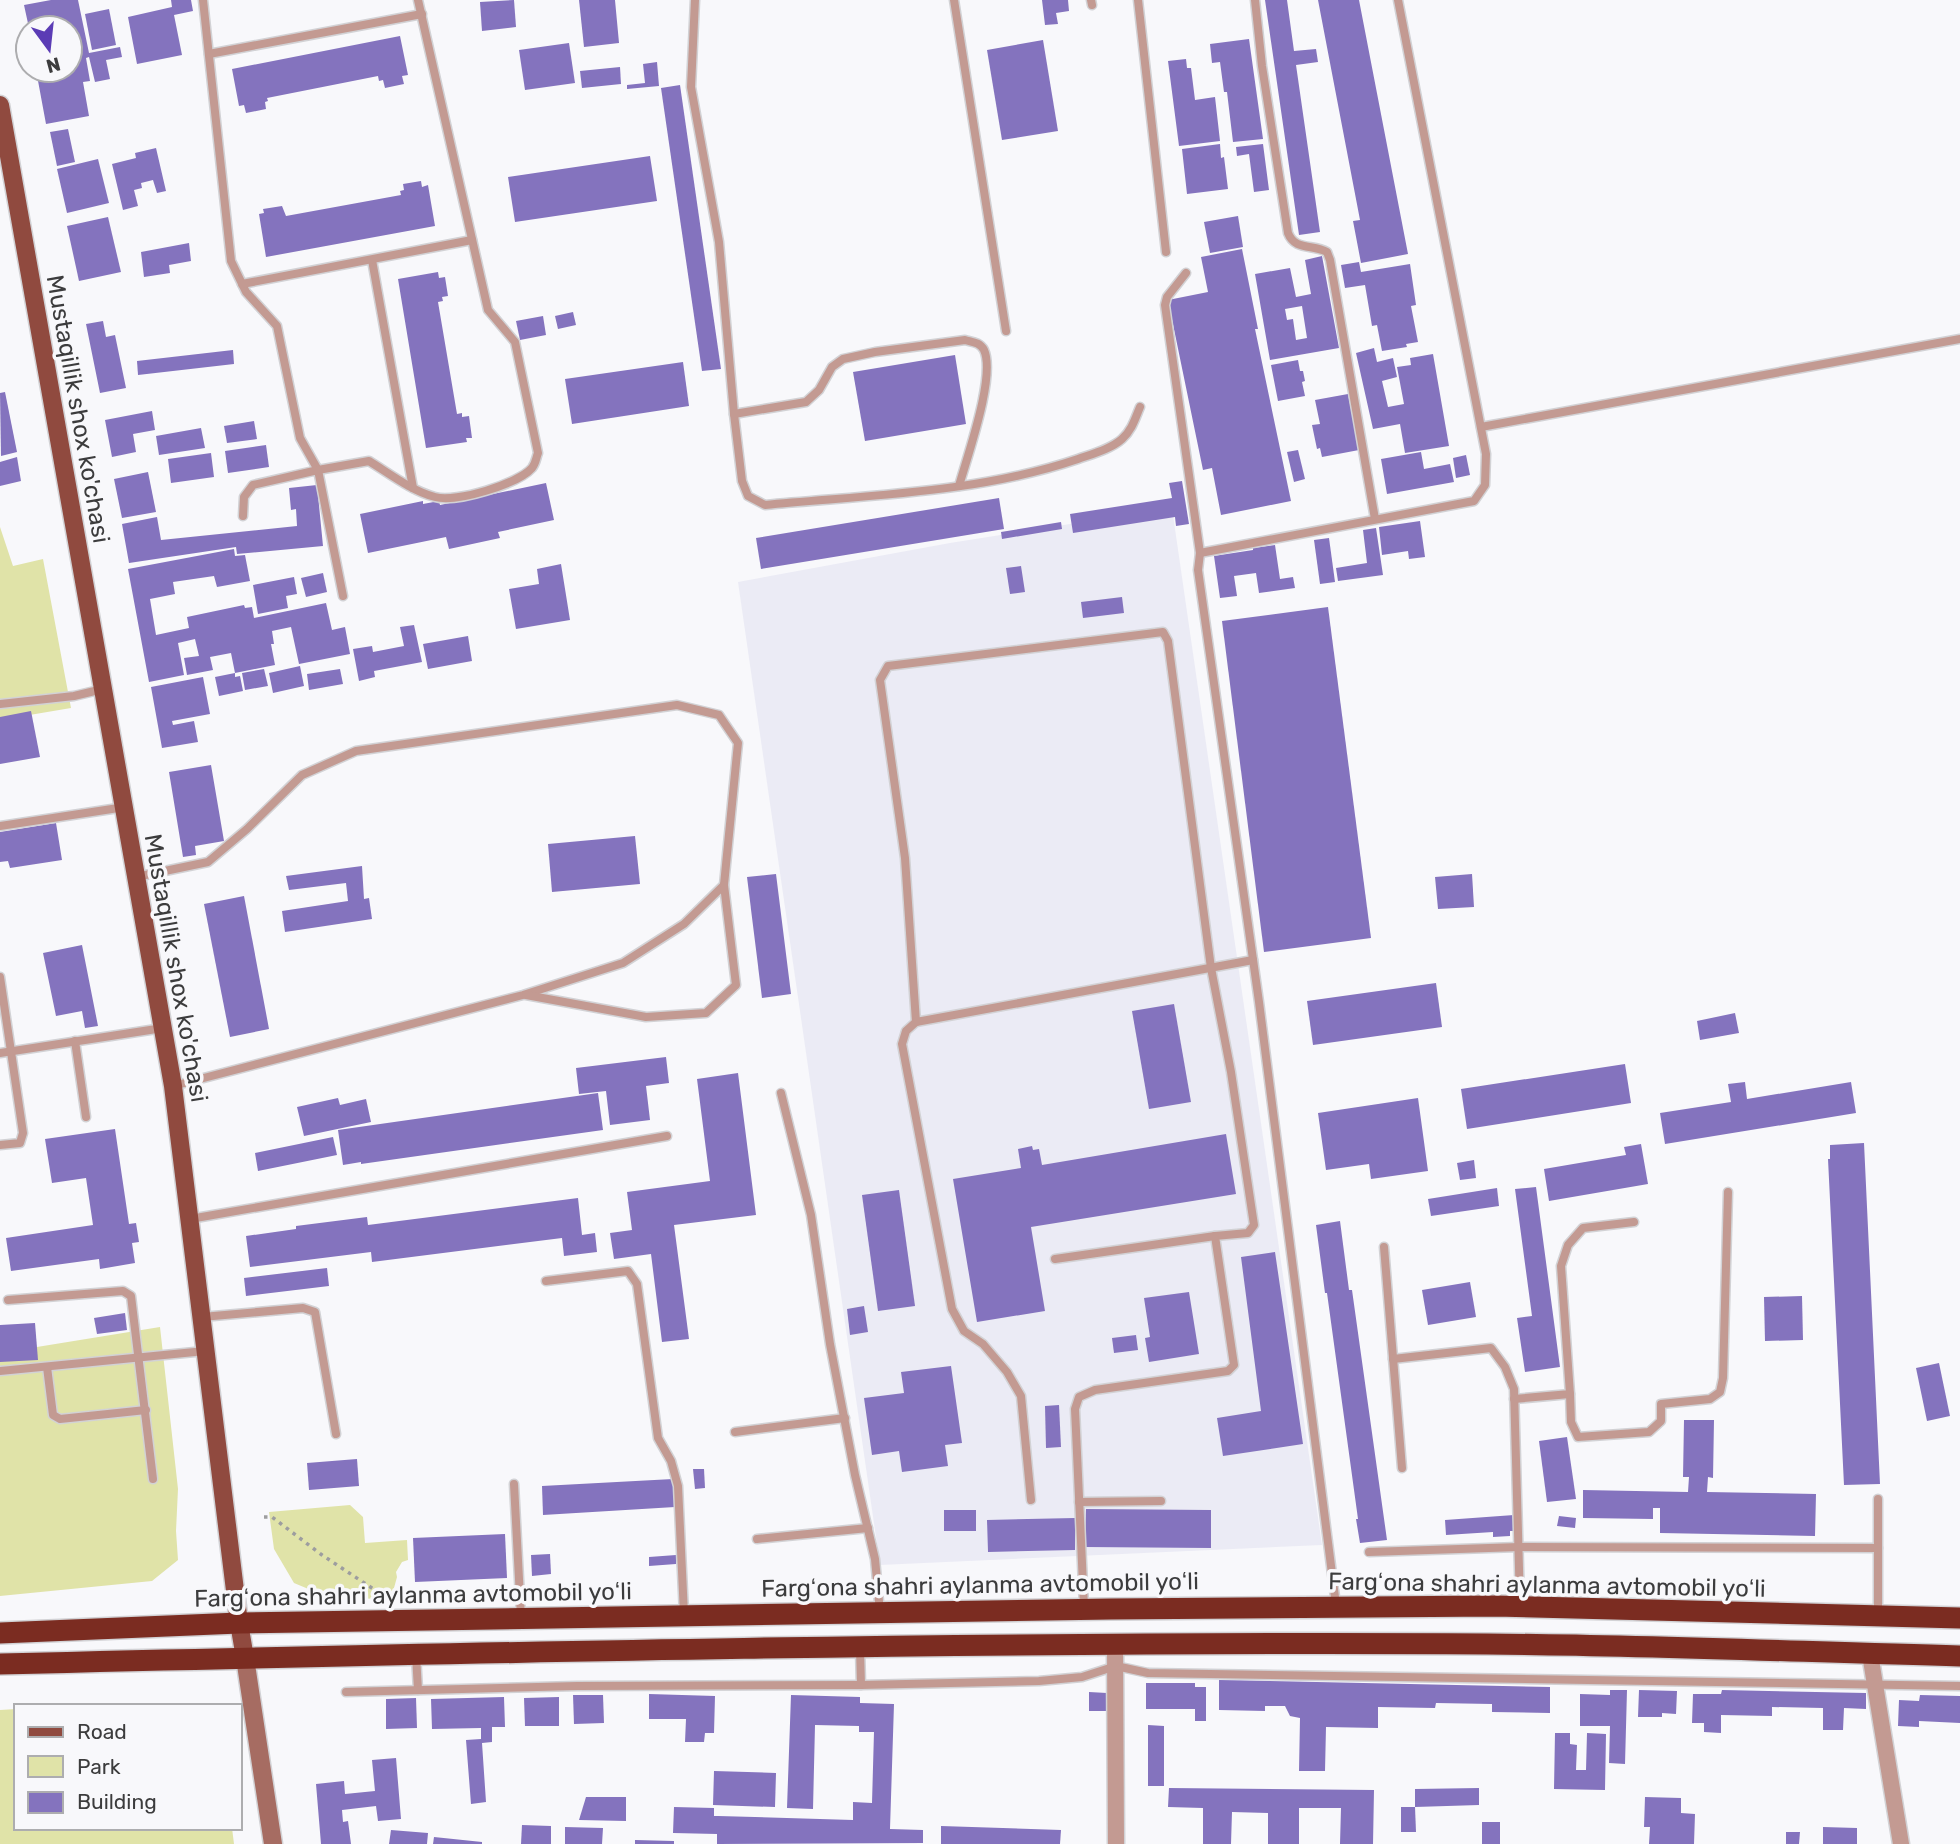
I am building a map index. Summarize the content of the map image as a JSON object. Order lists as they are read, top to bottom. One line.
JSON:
{"streets":{"highway":["Fargʻona shahri aylanma avtomobil yoʻli"],"main road":["Mustaqillik shox ko'chasi"]},"crossings":[["Mustaqillik shox ko'chasi","Fargʻona shahri aylanma avtomobil yoʻli"]],"legend":["Road","Park","Building"],"north":"bottom"}
